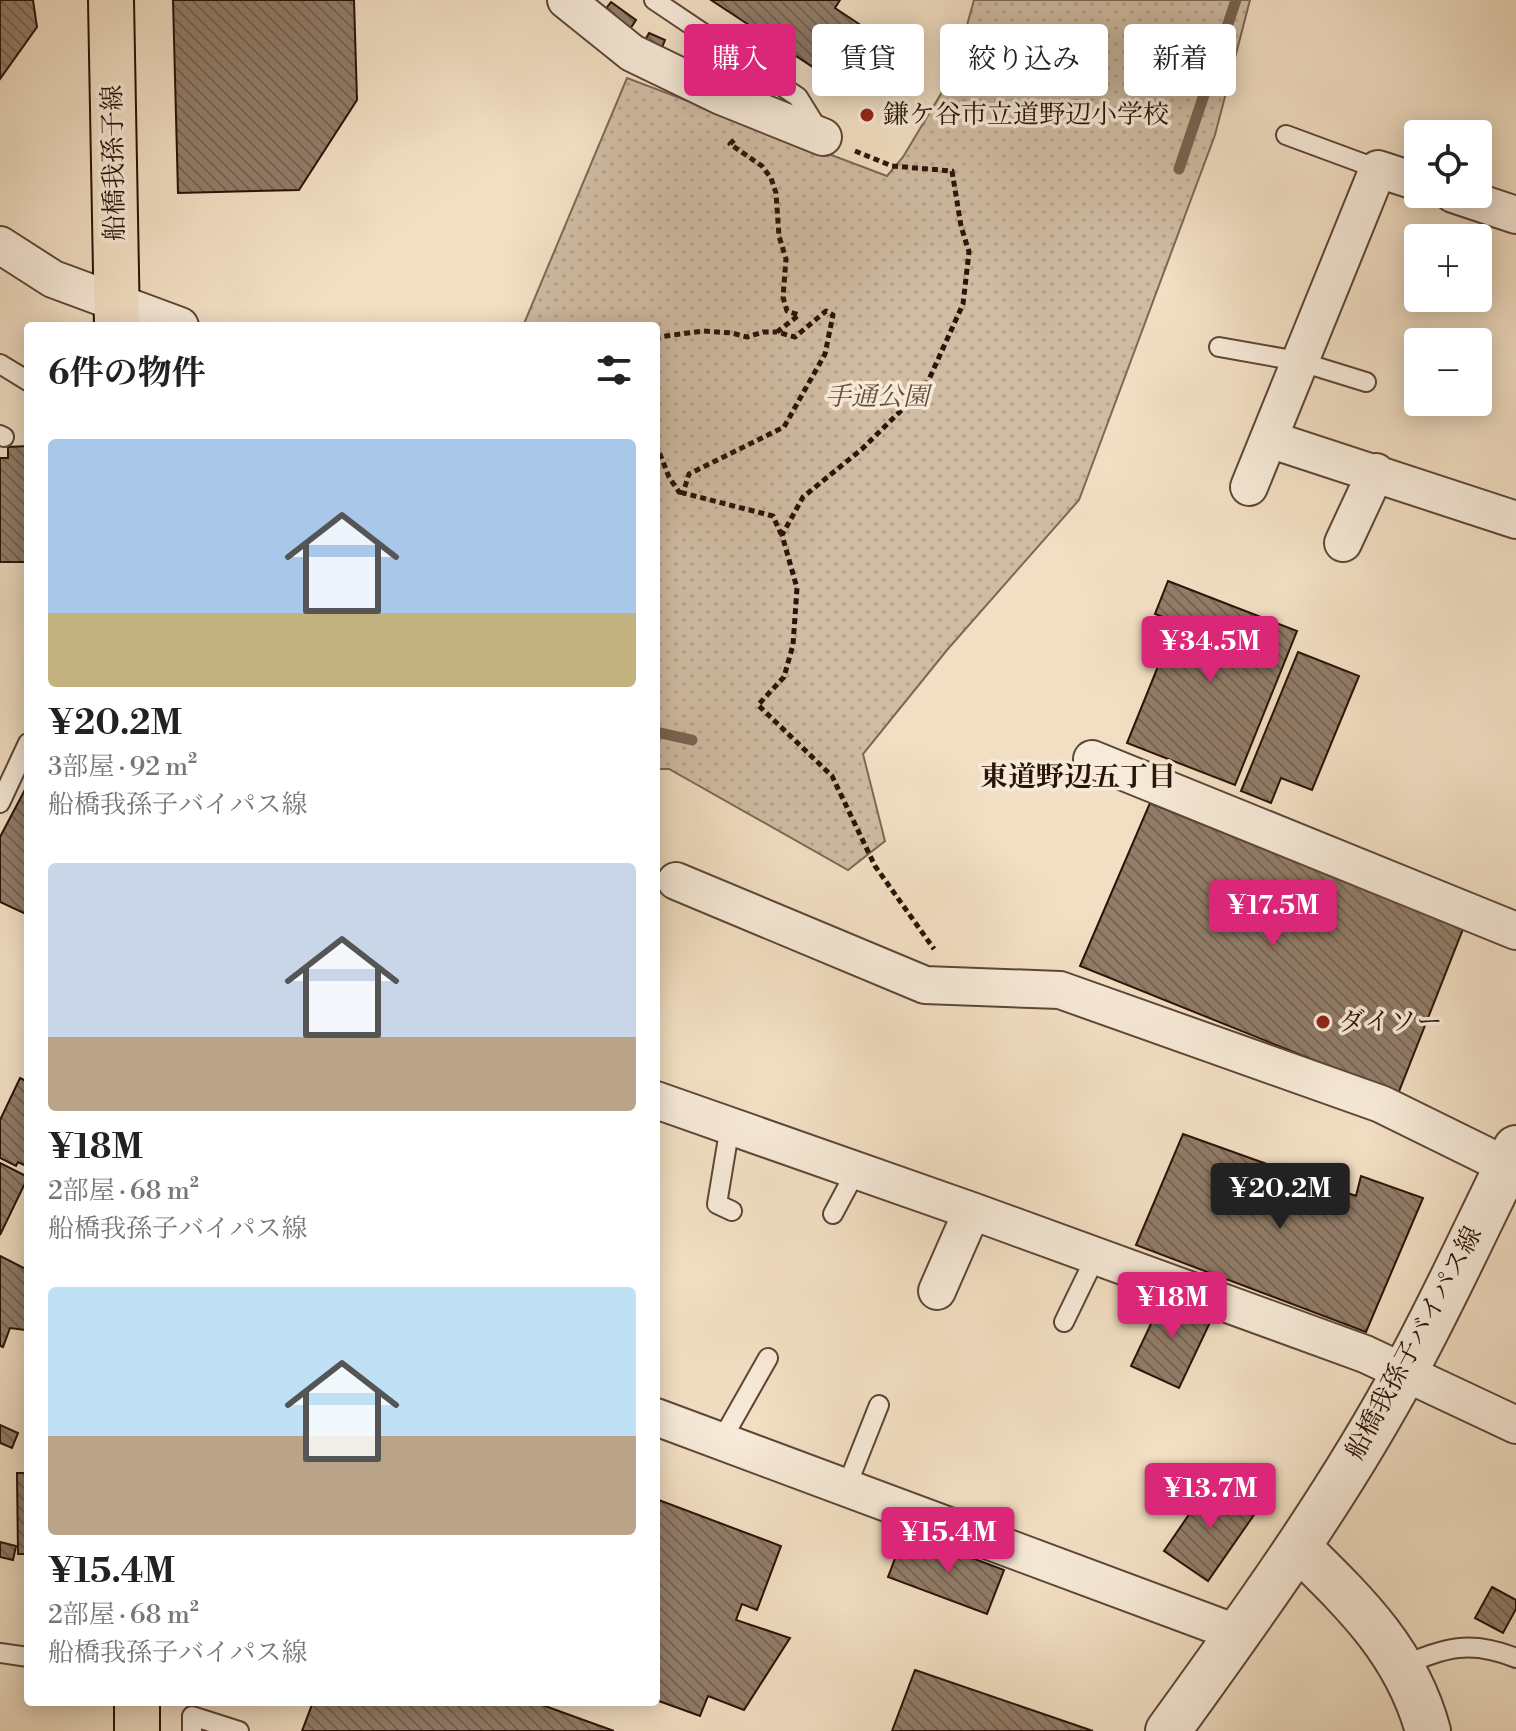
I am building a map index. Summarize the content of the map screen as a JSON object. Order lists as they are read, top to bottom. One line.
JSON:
{"streets":{"main road":["船橋我孫子線"],"street":["船橋我孫子バイパス線"]},"districts":["東道野辺五丁目"],"parks":["手通公園"],"places":["鎌ケ谷市立道野辺小学校","ダイソー"],"page":{"chip":["購入","賃貸","絞り込み","新着"],"map_buttons":["+","−"],"heading":"6件の物件","list":[{"name":"¥20.2M","note":"3部屋 · 92 m² · 船橋我孫子バイパス線"},{"name":"¥18M","note":"2部屋 · 68 m² · 船橋我孫子バイパス線"},{"name":"¥15.4M","note":"2部屋 · 68 m² · 船橋我孫子バイパス線"}],"price":["¥34.5M","¥17.5M","¥20.2M","¥18M","¥13.7M","¥15.4M"]}}
